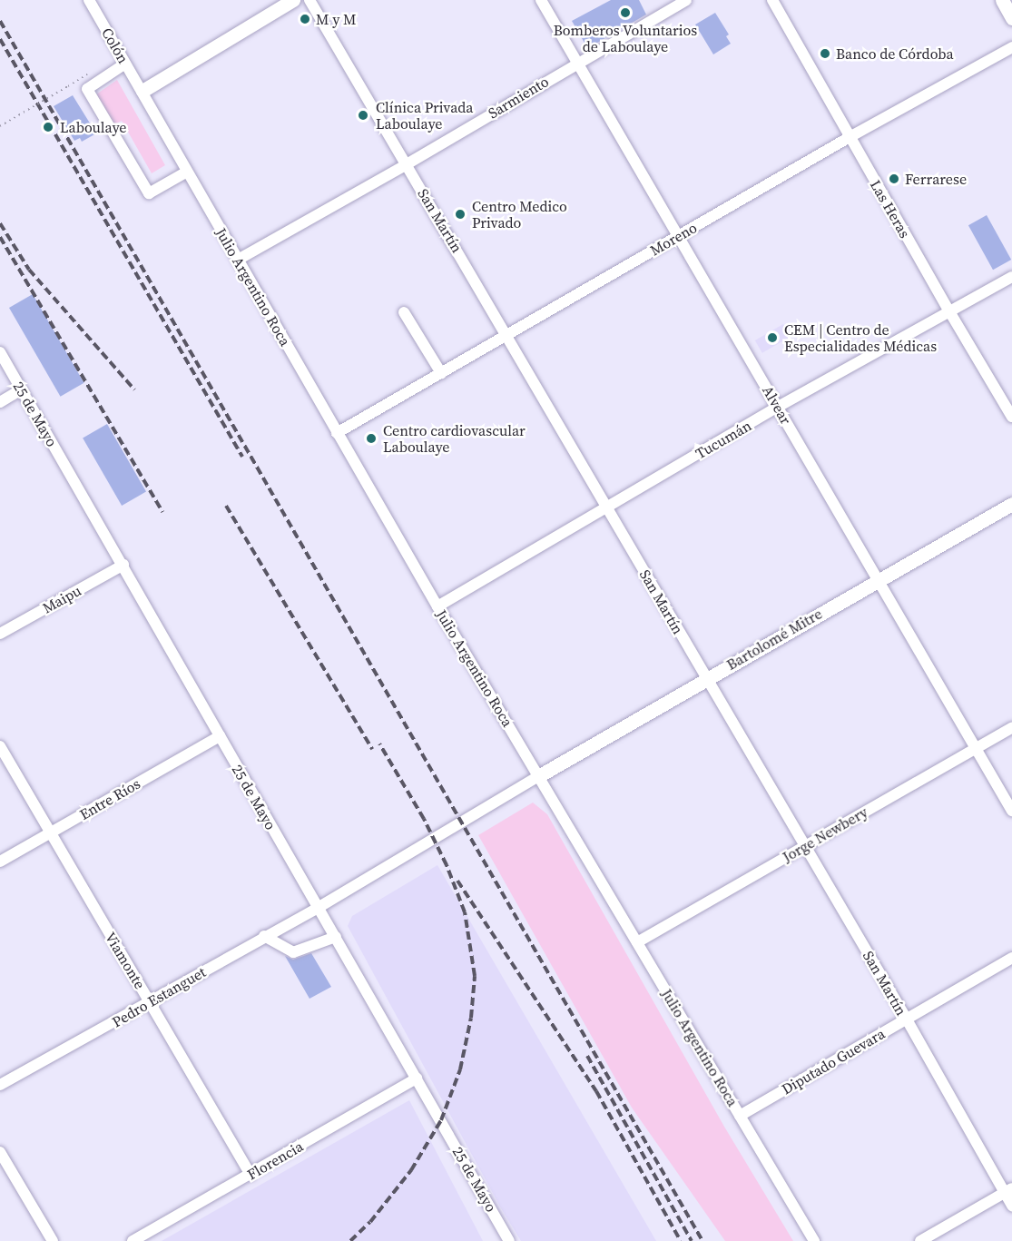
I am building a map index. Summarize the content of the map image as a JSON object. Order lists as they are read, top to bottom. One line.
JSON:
{"streets":{"main road":["Bartolomé Mitre"],"street":["Colón","Sarmiento","Las Heras","San Martín","Moreno","Julio Argentino Roca","Alvear","25 de Mayo","Tucumán","Maipu","Entre Ríos","Jorge Newbery","Viamonte","Pedro Estanguet","Diputado Guevara","Florencia"]},"crossings":[["Colón","Julio Argentino Roca"],["Sarmiento","San Martín"],["Sarmiento","Julio Argentino Roca"],["Sarmiento","Alvear"],["Las Heras","Moreno"],["Las Heras","Tucumán"],["San Martín","Moreno"],["San Martín","Tucumán"],["San Martín","Bartolomé Mitre"],["San Martín","Jorge Newbery"],["San Martín","Diputado Guevara"],["Moreno","Julio Argentino Roca"],["Moreno","Alvear"],["Julio Argentino Roca","Tucumán"],["Julio Argentino Roca","Bartolomé Mitre"],["Julio Argentino Roca","Jorge Newbery"],["Julio Argentino Roca","Pedro Estanguet"],["Julio Argentino Roca","Diputado Guevara"],["Alvear","Tucumán"],["Alvear","Bartolomé Mitre"],["Alvear","Jorge Newbery"],["25 de Mayo","Maipu"],["25 de Mayo","Entre Ríos"],["25 de Mayo","Pedro Estanguet"],["25 de Mayo","Florencia"],["Bartolomé Mitre","Pedro Estanguet"],["Entre Ríos","Viamonte"],["Viamonte","Pedro Estanguet"],["Viamonte","Florencia"]],"places":["Bomberos Voluntarios de Laboulaye","M y M","Banco de Córdoba","Clínica Privada Laboulaye","Laboulaye","Ferrarese","Centro Medico Privado","CEM | Centro de Especialidades Médicas","Centro cardiovascular Laboulaye"]}
